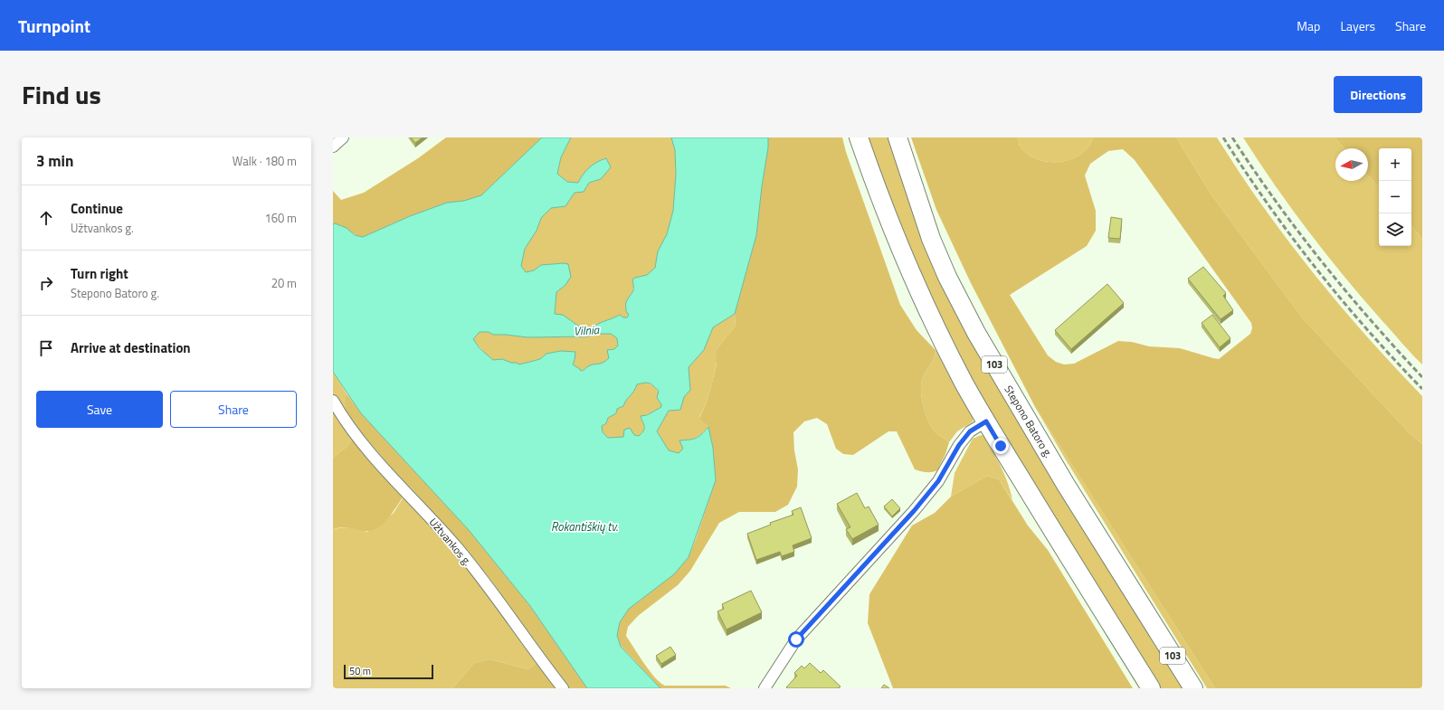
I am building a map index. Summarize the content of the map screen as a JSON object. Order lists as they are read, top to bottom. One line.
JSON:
{"streets":{"main road":["103","Stepono Batoro g."],"street":["Užtvankos g."]},"water":["Vilnia","Rokantiškių tv."],"scale_bar":"50 m","north":"left","page":{"header":"Turnpoint","nav":["Map","Layers","Share"],"title":"Find us","buttons":["Directions",["Save","Share"]],"heading":["3 min","Walk · 180 m"],"map_buttons":["+","−"],"list":[["Continue","Užtvankos g.","160 m"],["Turn right","Stepono Batoro g.","20 m"],"Arrive at destination"],"scale":"50 m"}}
